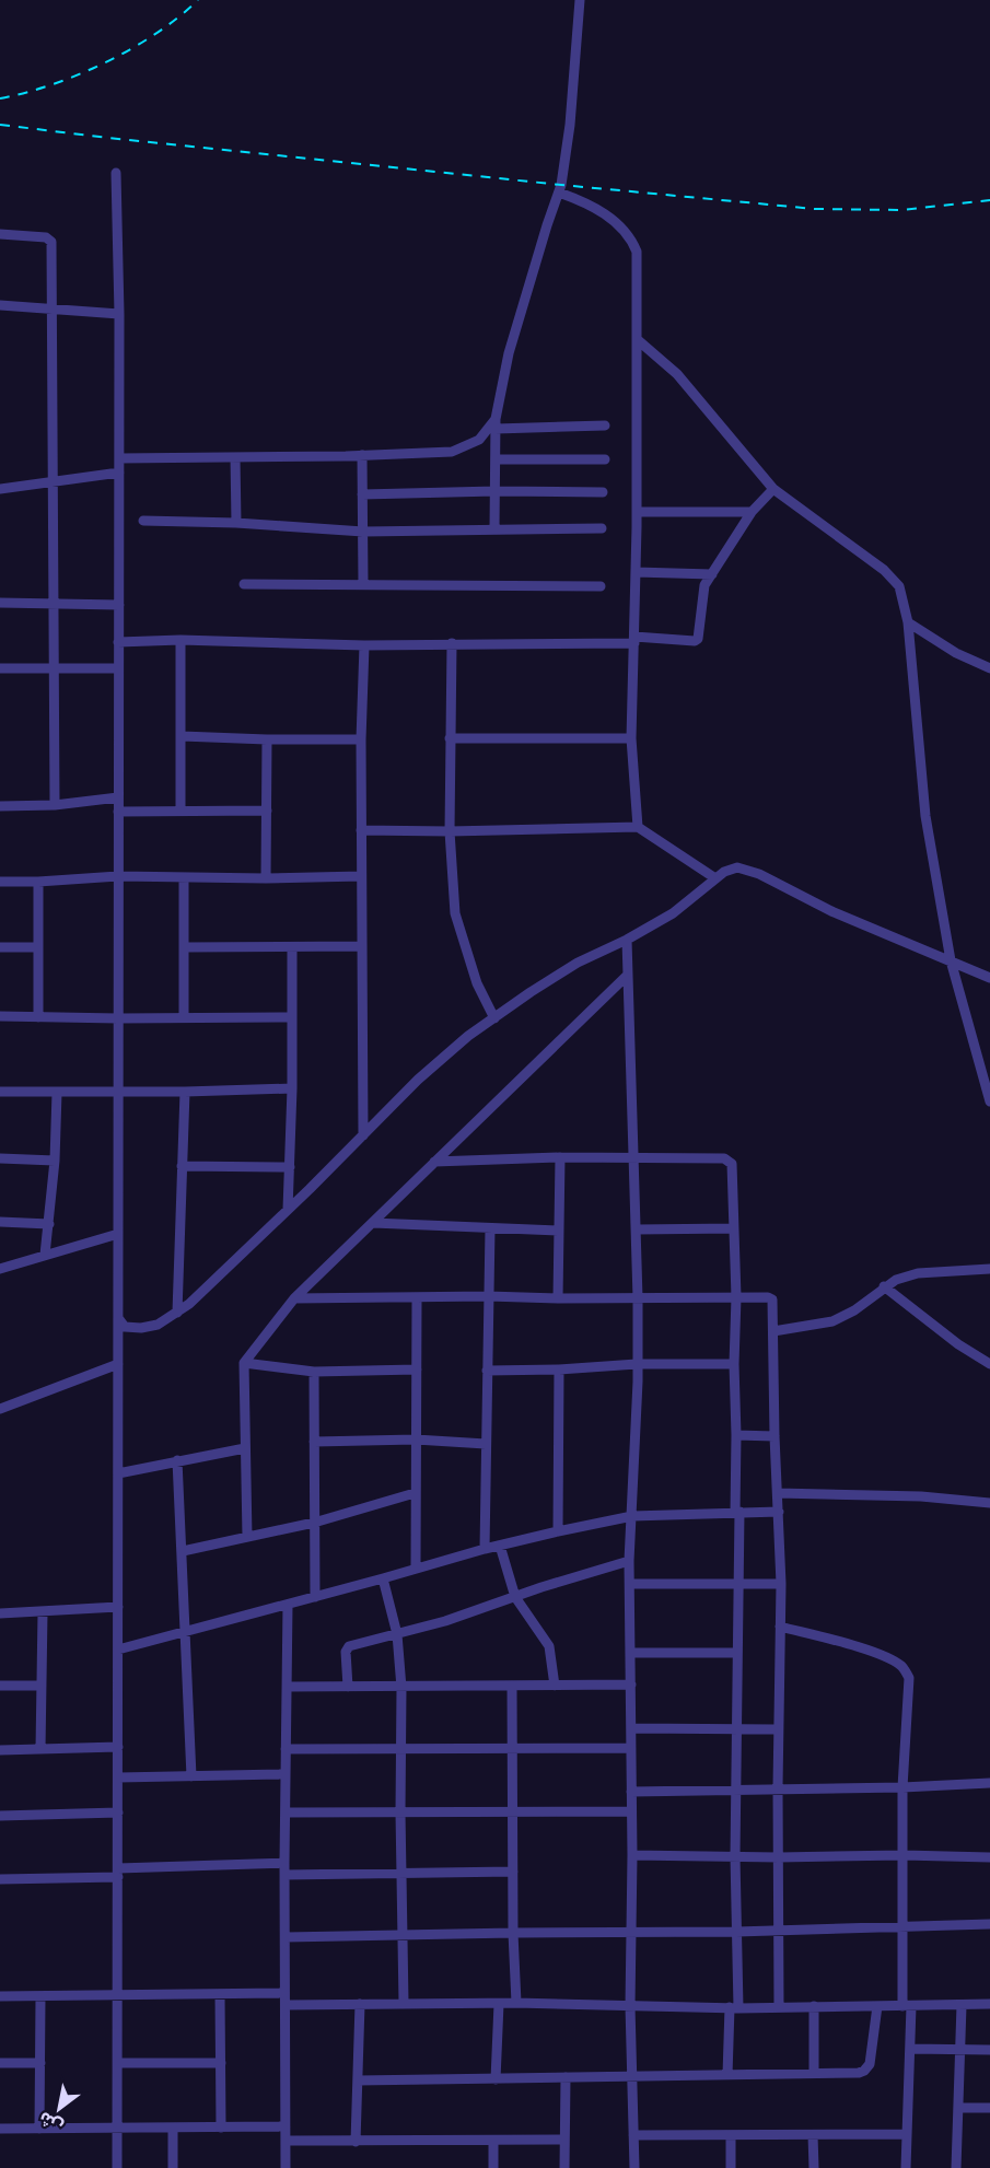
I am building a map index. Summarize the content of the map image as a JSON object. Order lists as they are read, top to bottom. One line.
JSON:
{"north":"bottom left"}
